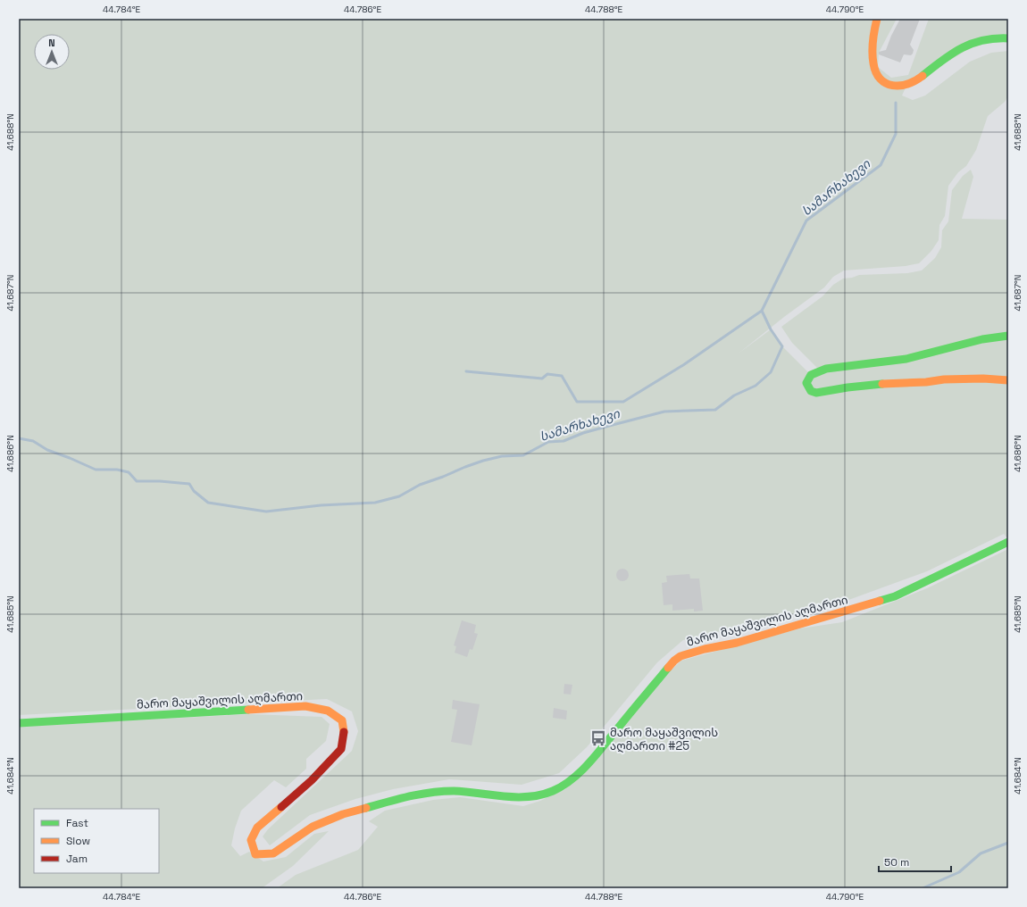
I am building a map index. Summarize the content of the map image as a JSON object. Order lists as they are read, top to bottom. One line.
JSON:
{"streets":{"main road":["მარო მაყაშვილის აღმართი"]},"water":["სამარხახევი"],"places":{"bus stop":["მარო მაყაშვილის აღმართი #25"]},"legend":["Fast","Slow","Jam"],"scale_bar":"50 m","north":"top","coordinates":["44.784°E","44.786°E","44.788°E","44.790°E","41.688°N","41.687°N","41.686°N","41.685°N","41.684°N"]}
